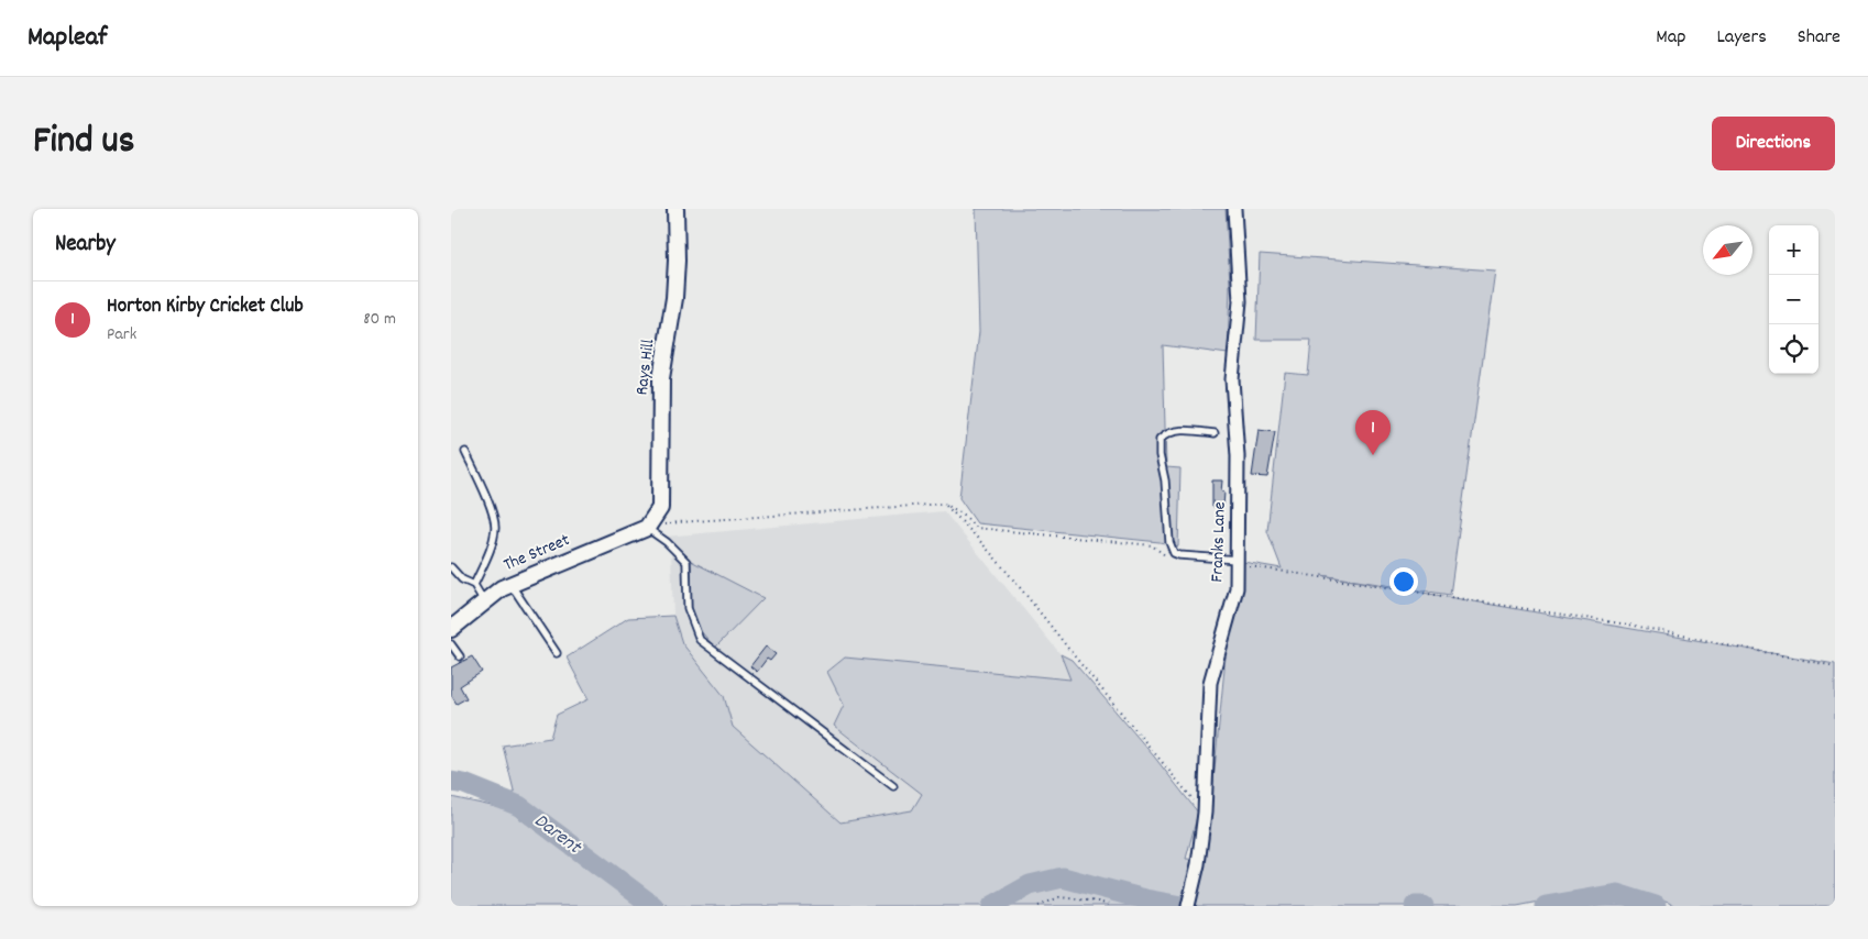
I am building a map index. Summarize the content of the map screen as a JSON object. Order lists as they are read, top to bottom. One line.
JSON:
{"streets":{"street":["Rays Hill","Franks Lane","The Street"]},"crossings":[["Rays Hill","The Street"]],"water":["Darent"],"north":"bottom left","page":{"header":"Mapleaf","nav":["Map","Layers","Share"],"title":"Find us","buttons":"Directions","heading":"Nearby","map_buttons":["+","−"],"list":[{"mark":"1","name":"Horton Kirby Cricket Club","note":"Park","value":"80 m"}],"pins":"1"}}
